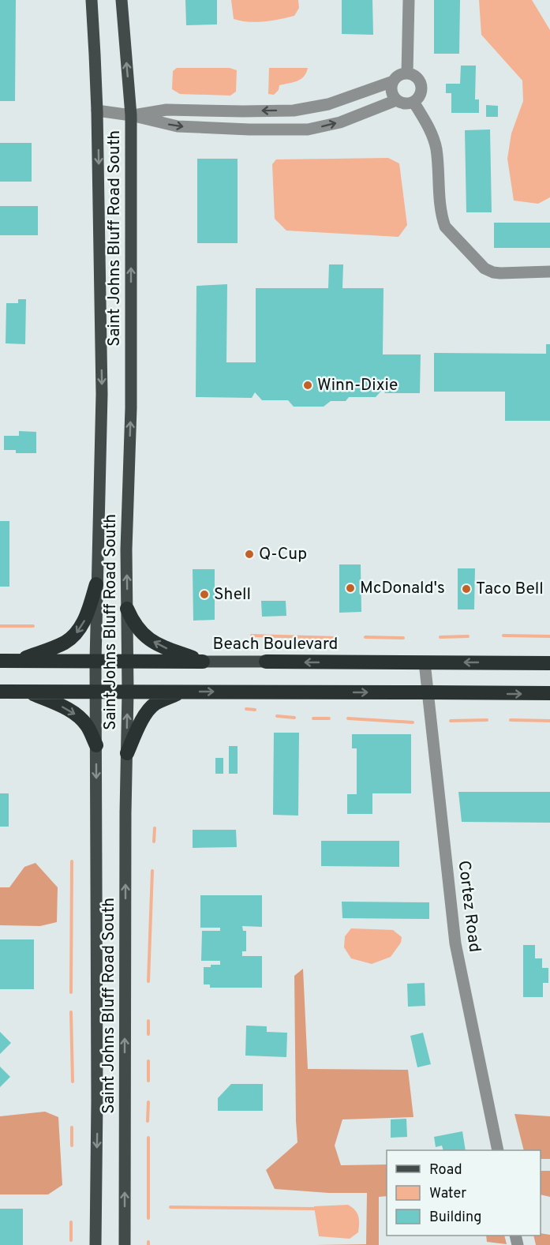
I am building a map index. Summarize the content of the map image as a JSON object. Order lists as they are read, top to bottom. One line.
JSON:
{"streets":{"highway":["Beach Boulevard"],"main road":["Saint Johns Bluff Road South"],"street":["Cortez Road"]},"crossings":[["Saint Johns Bluff Road South","Beach Boulevard"],["Beach Boulevard","Cortez Road"]],"places":["Winn-Dixie","Q-Cup","McDonald's","Taco Bell","Shell"],"legend":["Road","Water","Building"]}
